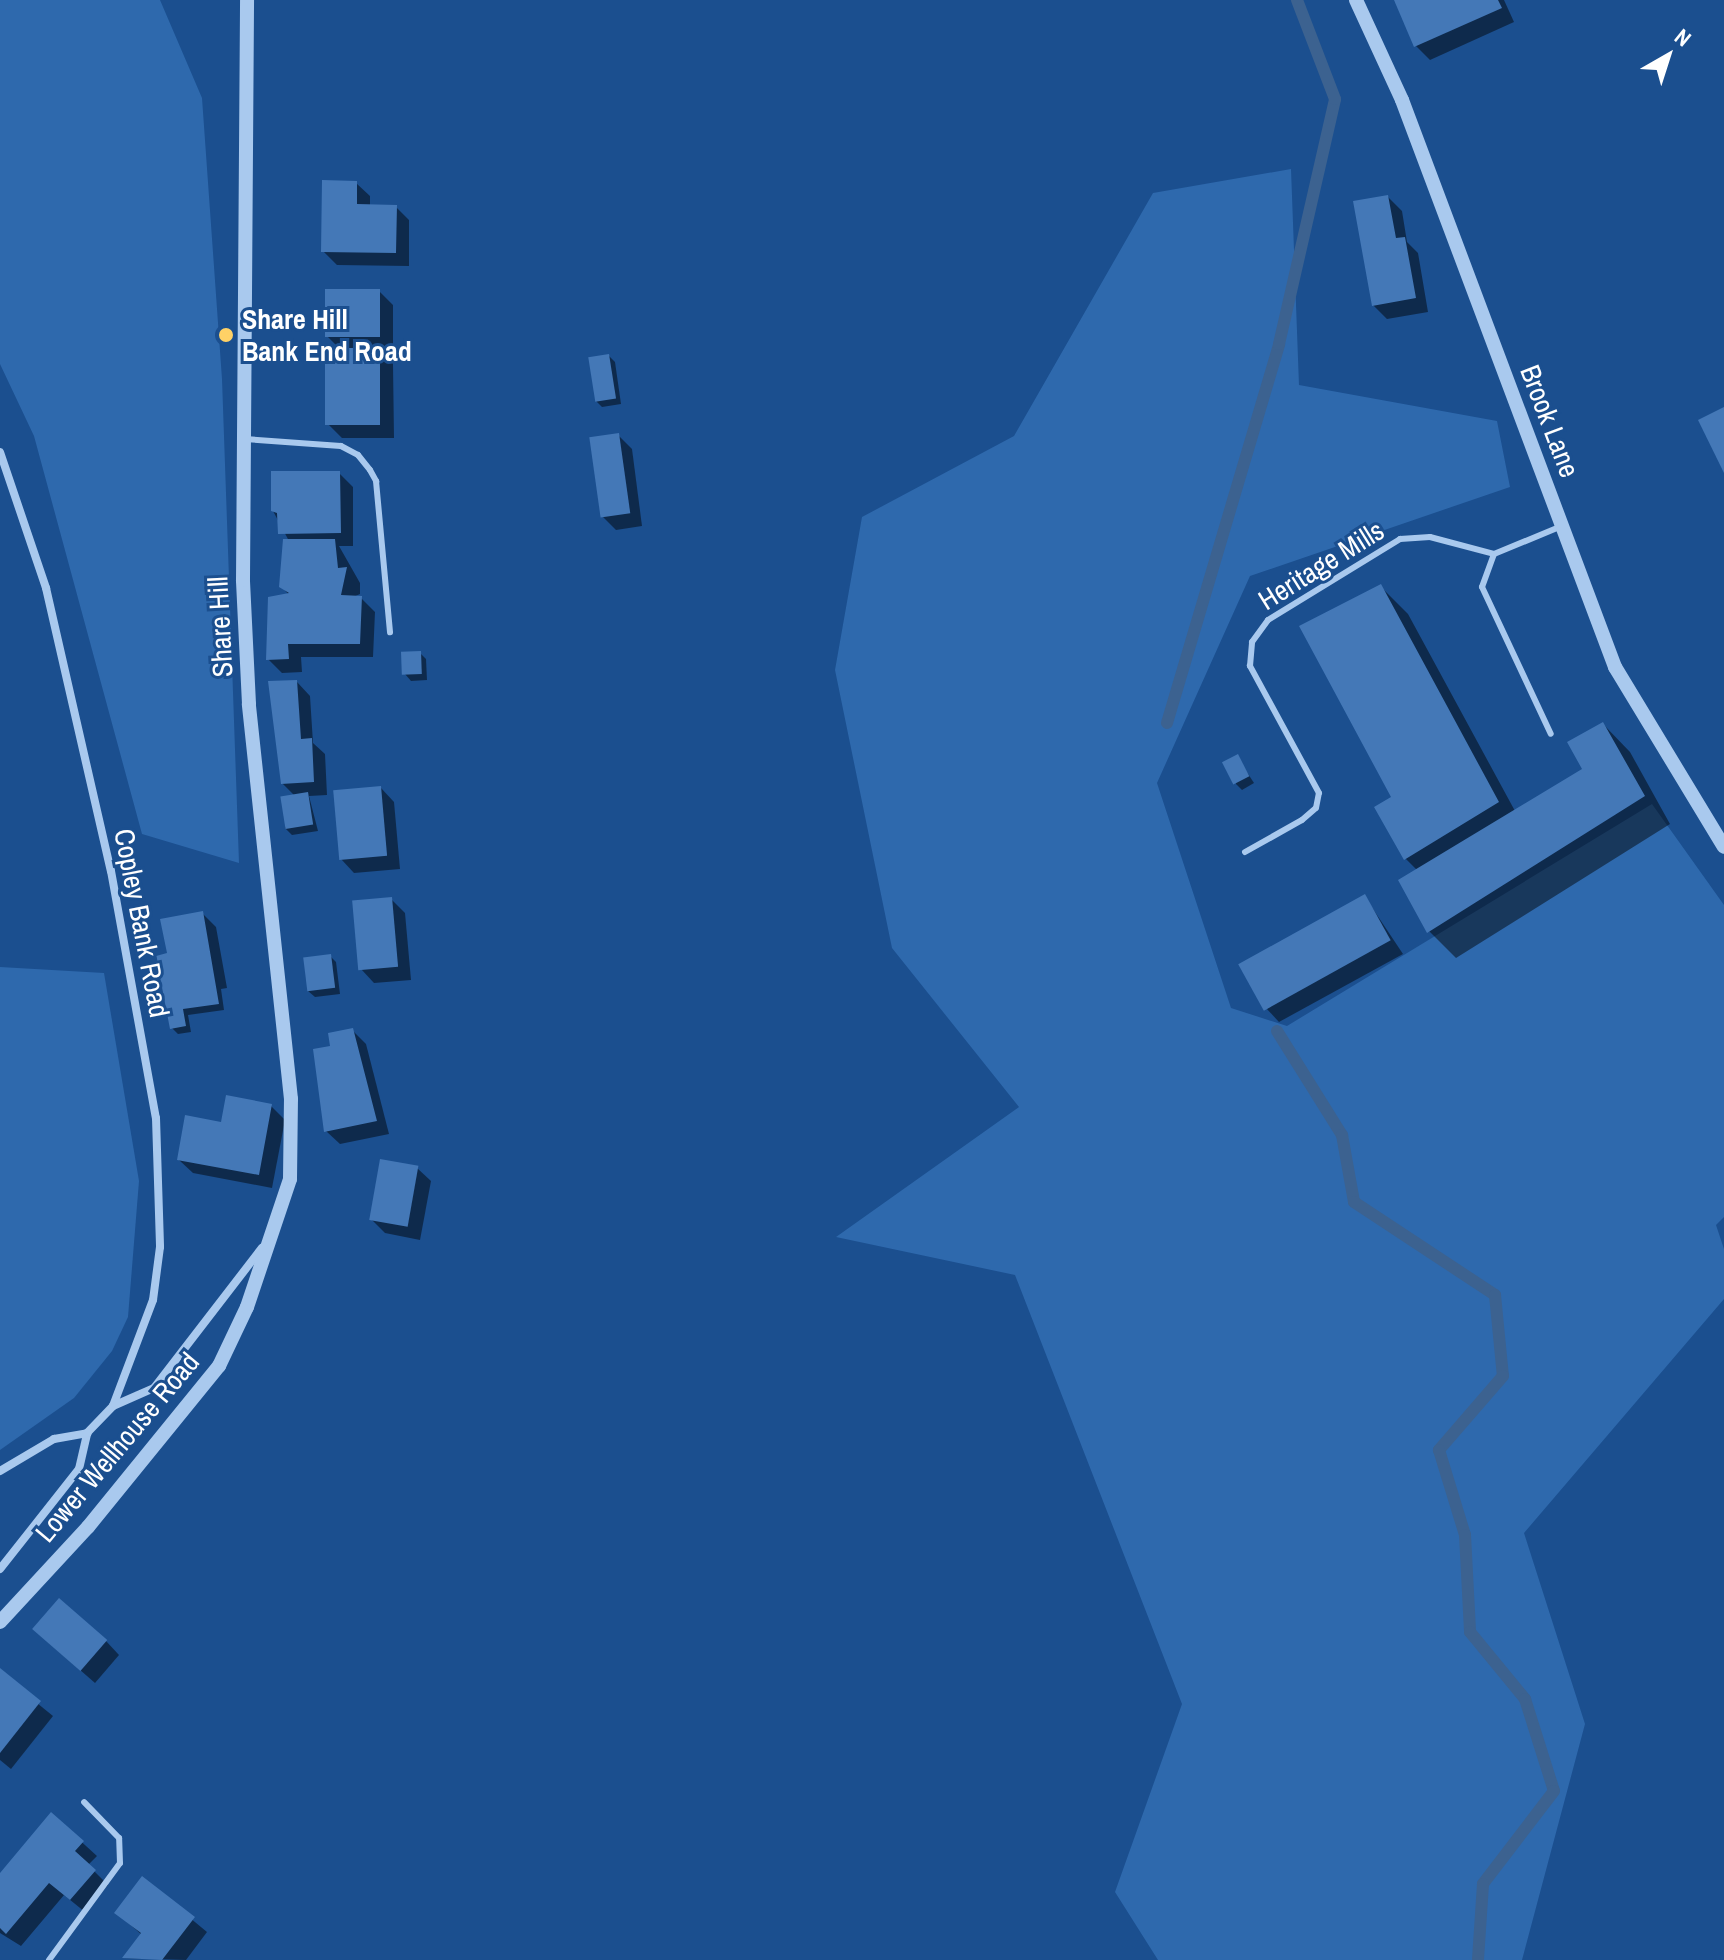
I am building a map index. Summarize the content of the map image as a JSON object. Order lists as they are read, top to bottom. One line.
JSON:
{"streets":{"street":["Brook Lane","Share Hill","Copley Bank Road","Lower Wellhouse Road"],"lane":["Heritage Mills"]},"crossings":[["Share Hill","Copley Bank Road"],["Share Hill","Lower Wellhouse Road"],["Copley Bank Road","Lower Wellhouse Road"]],"places":["Share Hill Bank End Road"],"north":"top right"}
